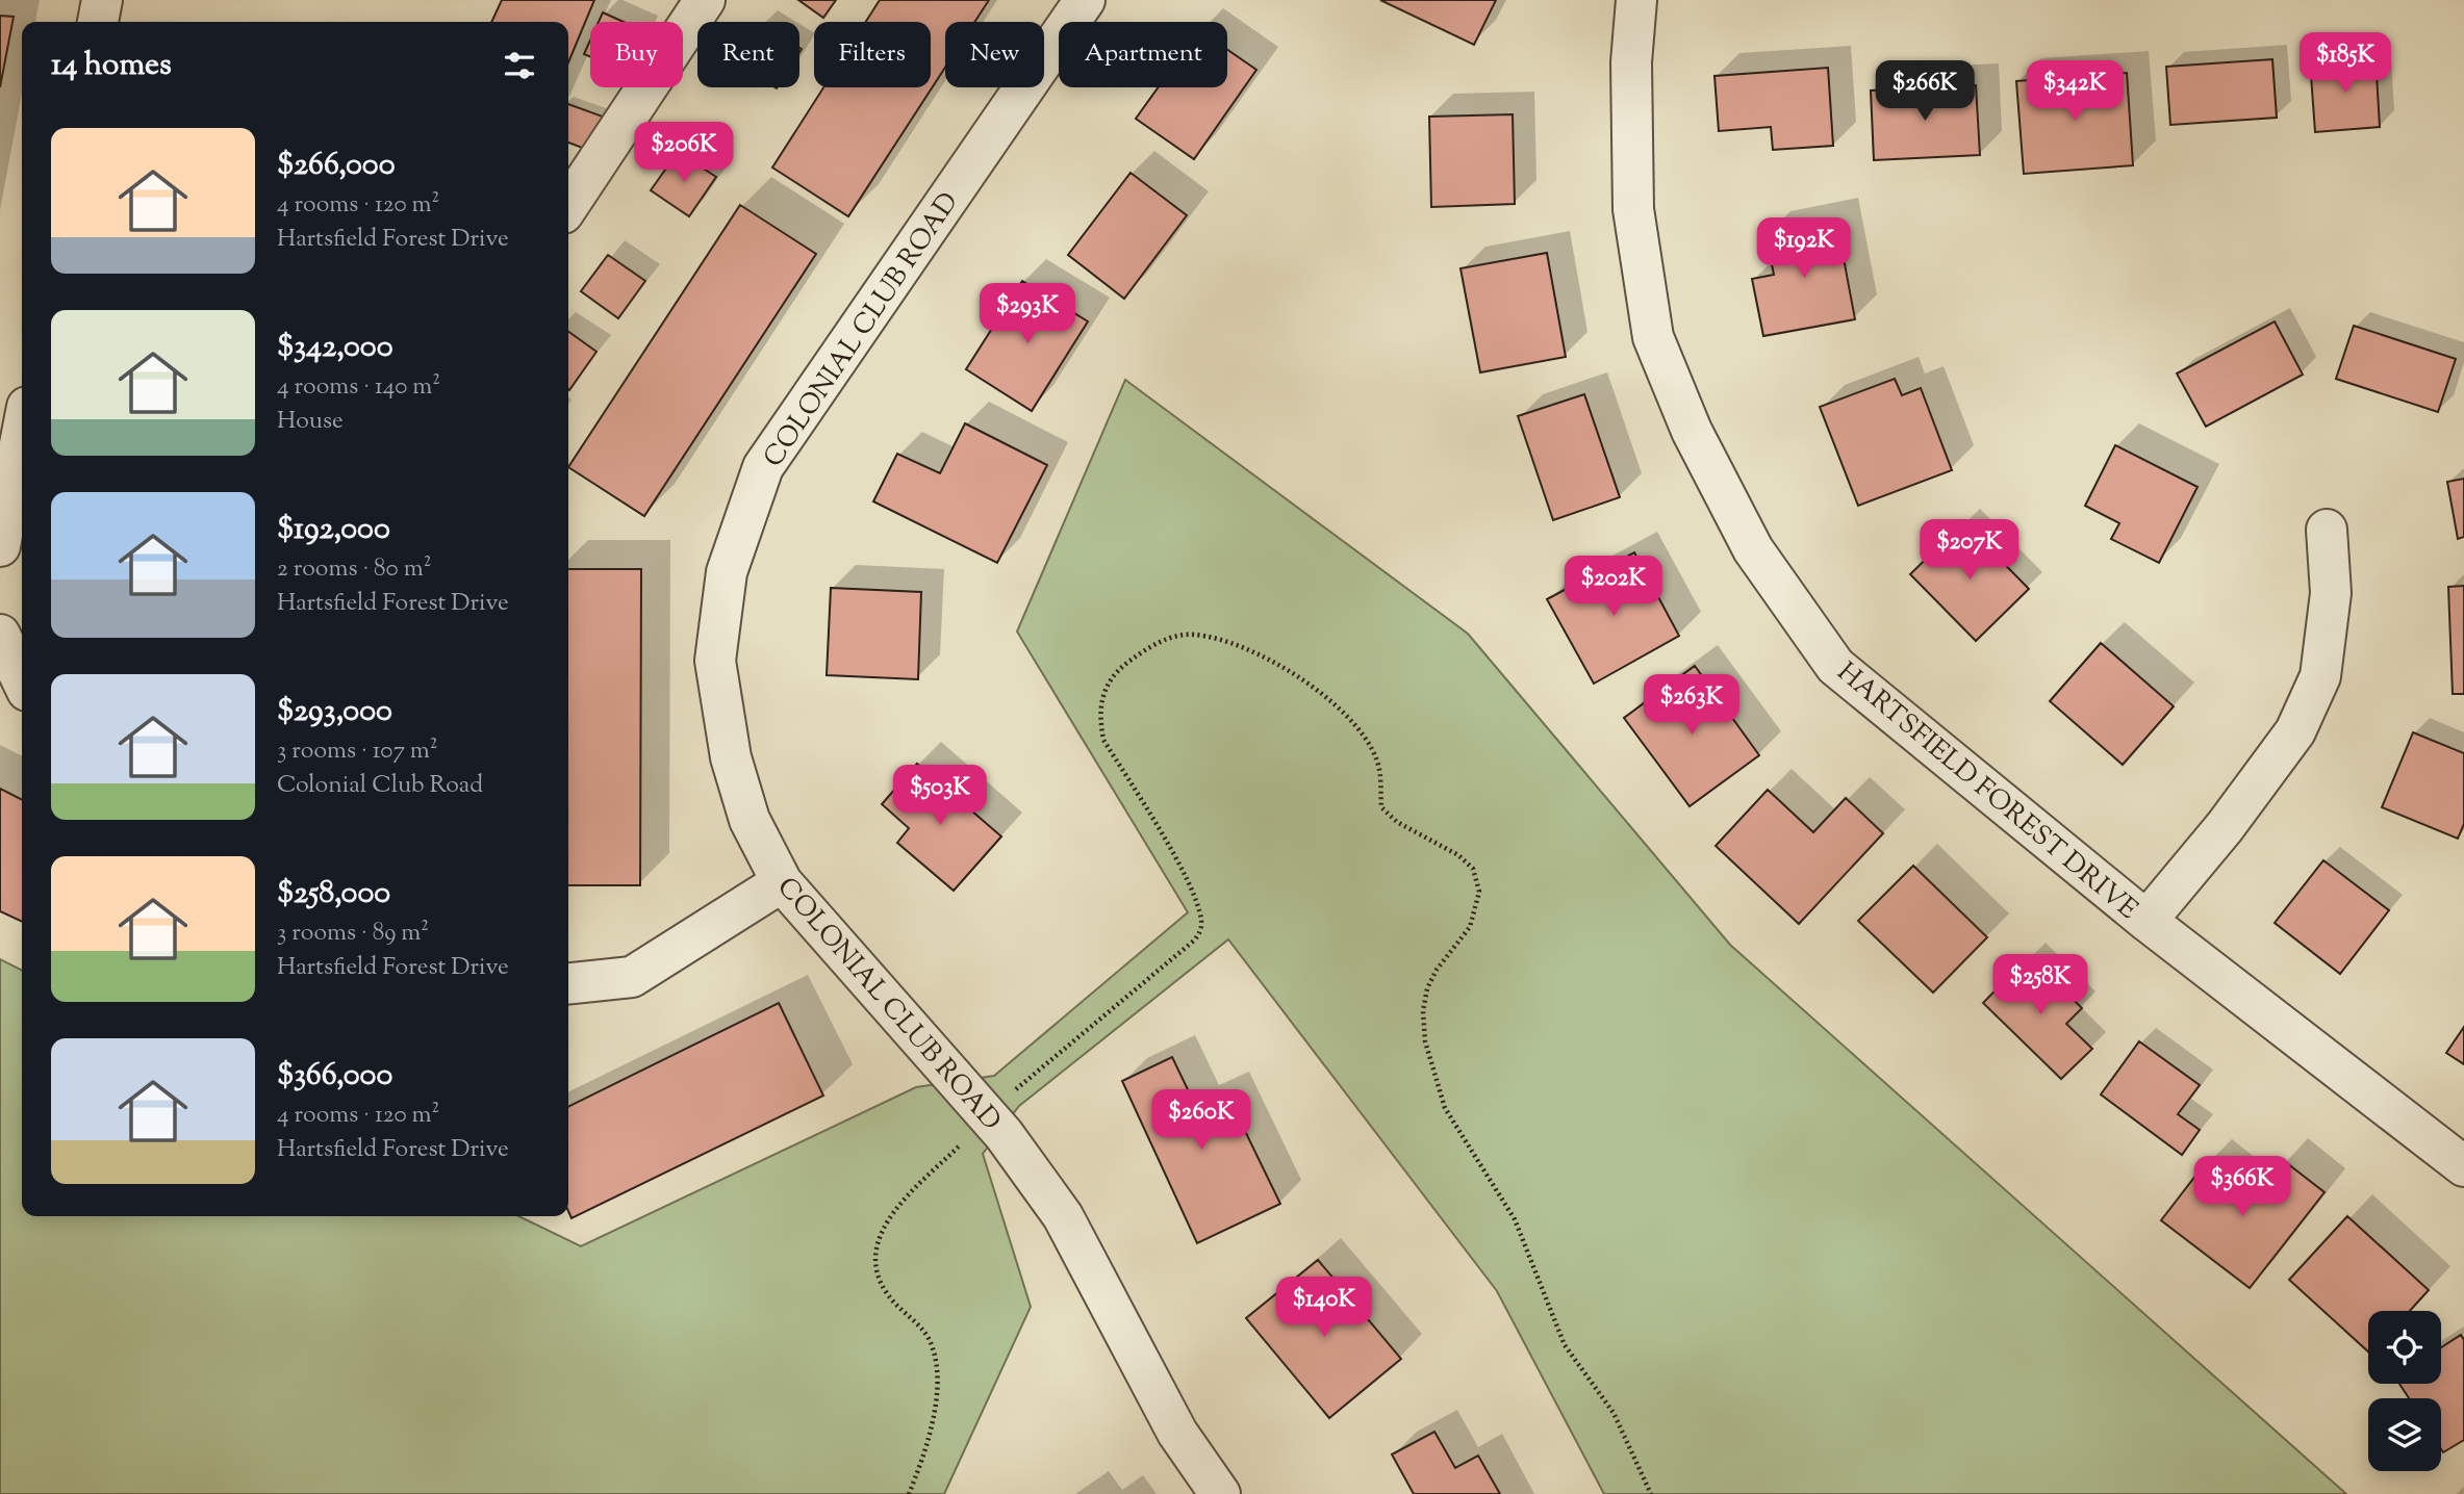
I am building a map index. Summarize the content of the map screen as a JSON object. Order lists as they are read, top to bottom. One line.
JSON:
{"streets":{"street":["COLONIAL CLUB ROAD","HARTSFIELD FOREST DRIVE"]},"page":{"chip":["Buy","Rent","Filters","New","Apartment"],"heading":"14 homes","price":["$185K","$266K","$342K","$206K","$192K","$293K","$207K","$202K","$263K","$503K","$258K","$260K","$366K","$140K"],"list":[{"name":"$266,000","note":"4 rooms · 120 m² · Hartsfield Forest Drive"},{"name":"$342,000","note":"4 rooms · 140 m² · House"},{"name":"$192,000","note":"2 rooms · 80 m² · Hartsfield Forest Drive"},{"name":"$293,000","note":"3 rooms · 107 m² · Colonial Club Road"},{"name":"$258,000","note":"3 rooms · 89 m² · Hartsfield Forest Drive"},{"name":"$366,000","note":"4 rooms · 120 m² · Hartsfield Forest Drive"}]}}
